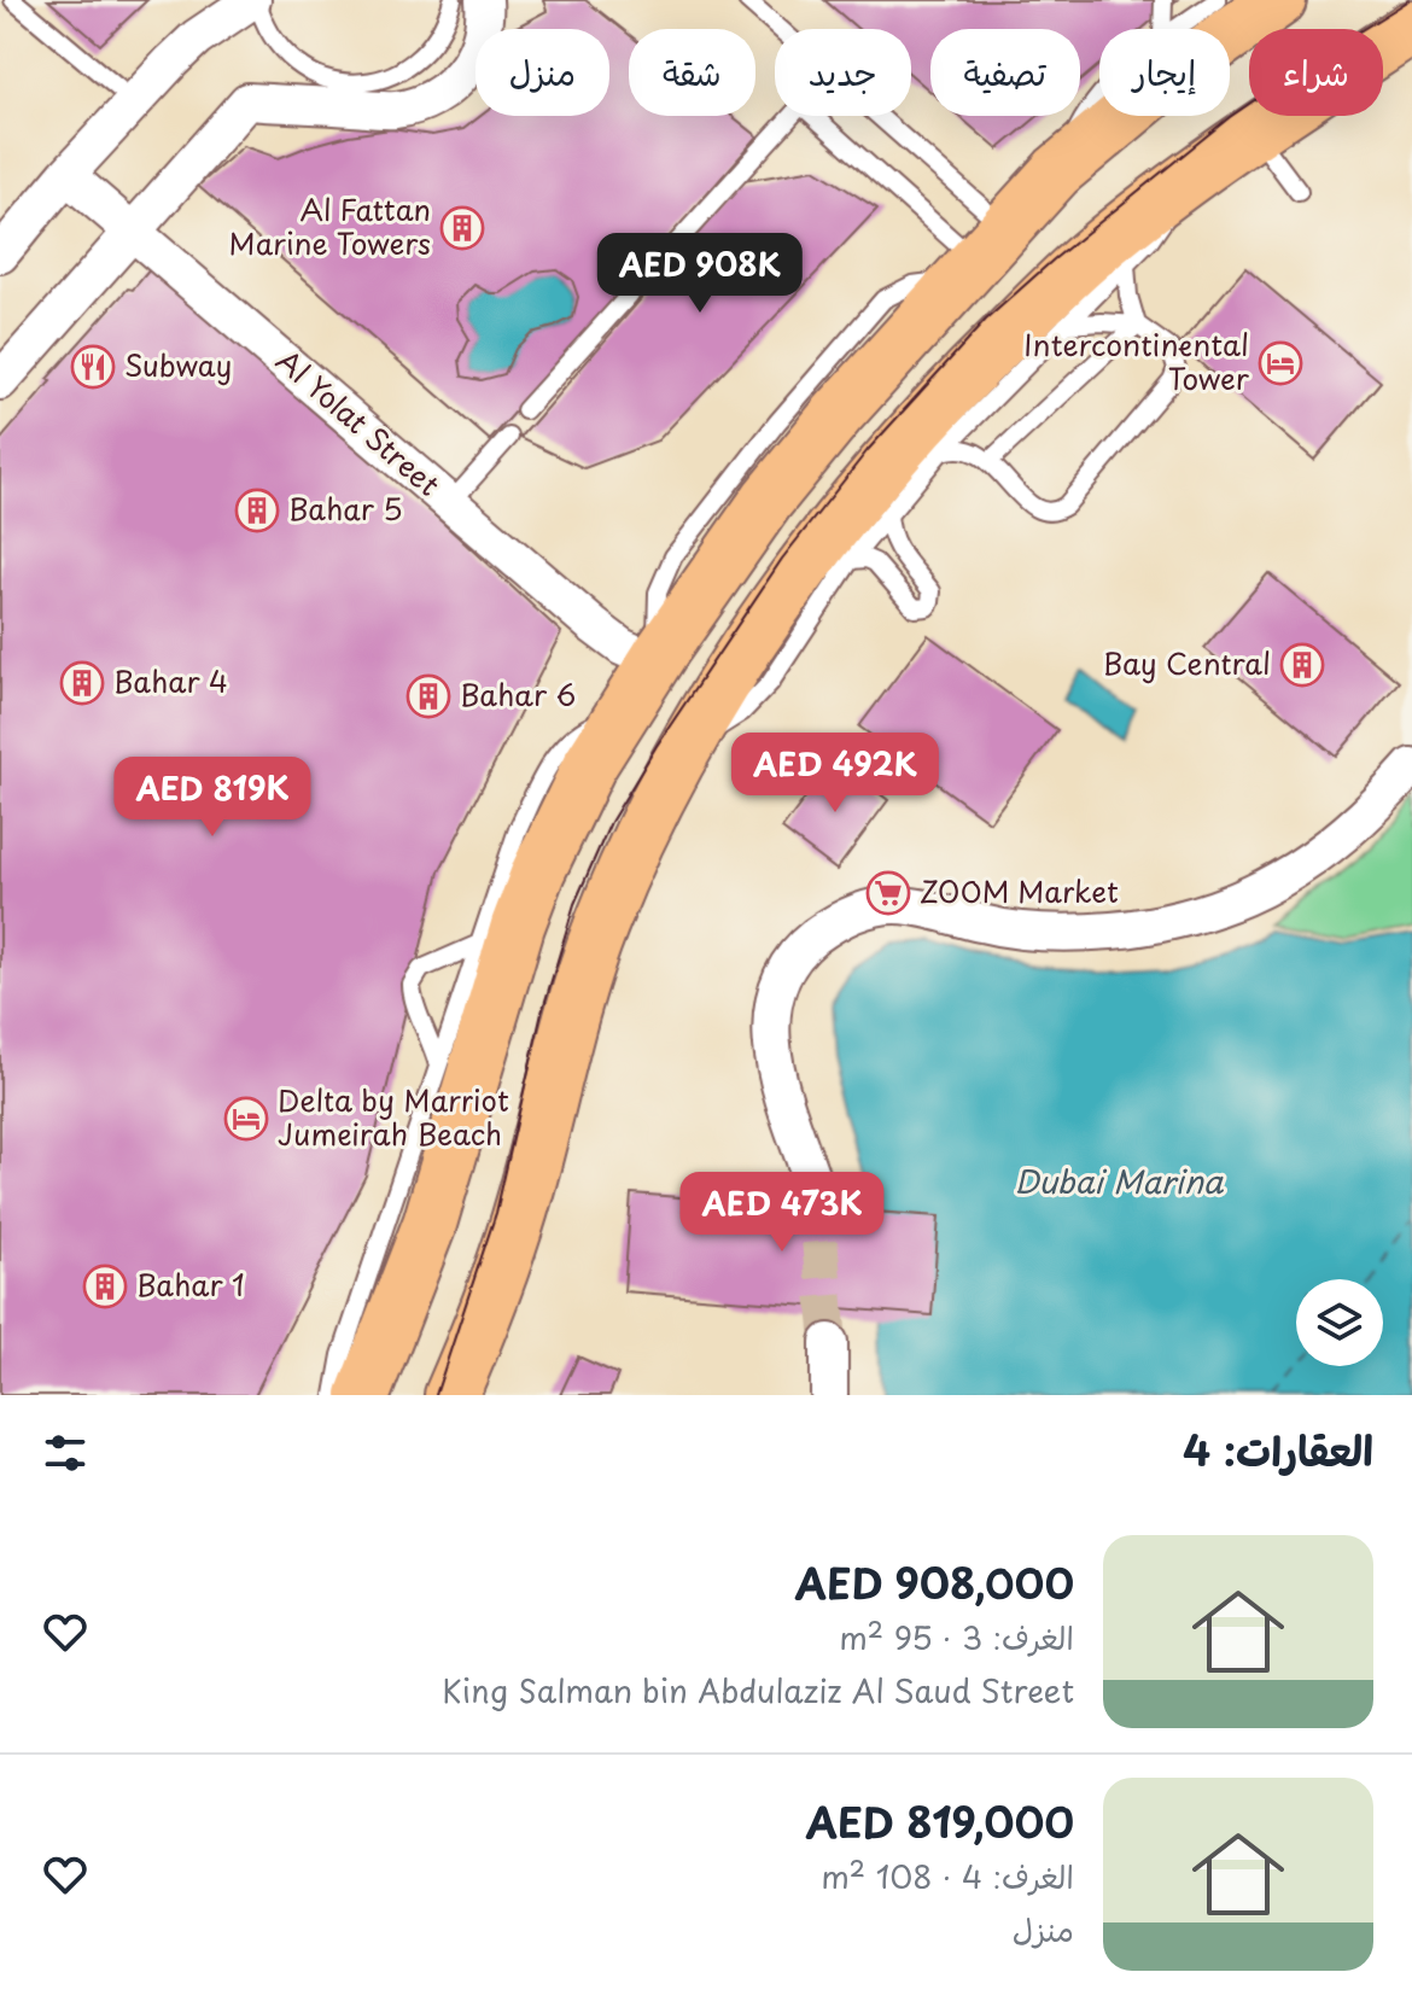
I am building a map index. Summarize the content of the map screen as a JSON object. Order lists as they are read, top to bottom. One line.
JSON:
{"streets":{"street":["Al Yolat Street"]},"water":["Dubai Marina"],"places":{"building":["Al Fattan Marine Towers","Bahar 5","Bay Central","Bahar 4","Bahar 6","Bahar 1"],"hotel":["Intercontinental Tower","Delta by Marriot Jumeirah Beach"],"restaurant":["Subway"],"supermarket":["ZOOM Market"]},"page":{"chip":["شراء","إيجار","تصفية","جديد","شقة","منزل"],"price":["AED 908K","AED 492K","AED 819K","AED 473K"],"heading":"العقارات: 4","list":[{"name":"AED 908,000","note":"الغرف: 3 · 95 m² · King Salman bin Abdulaziz Al Saud Street"},{"name":"AED 819,000","note":"الغرف: 4 · 108 m² · منزل"}]}}
